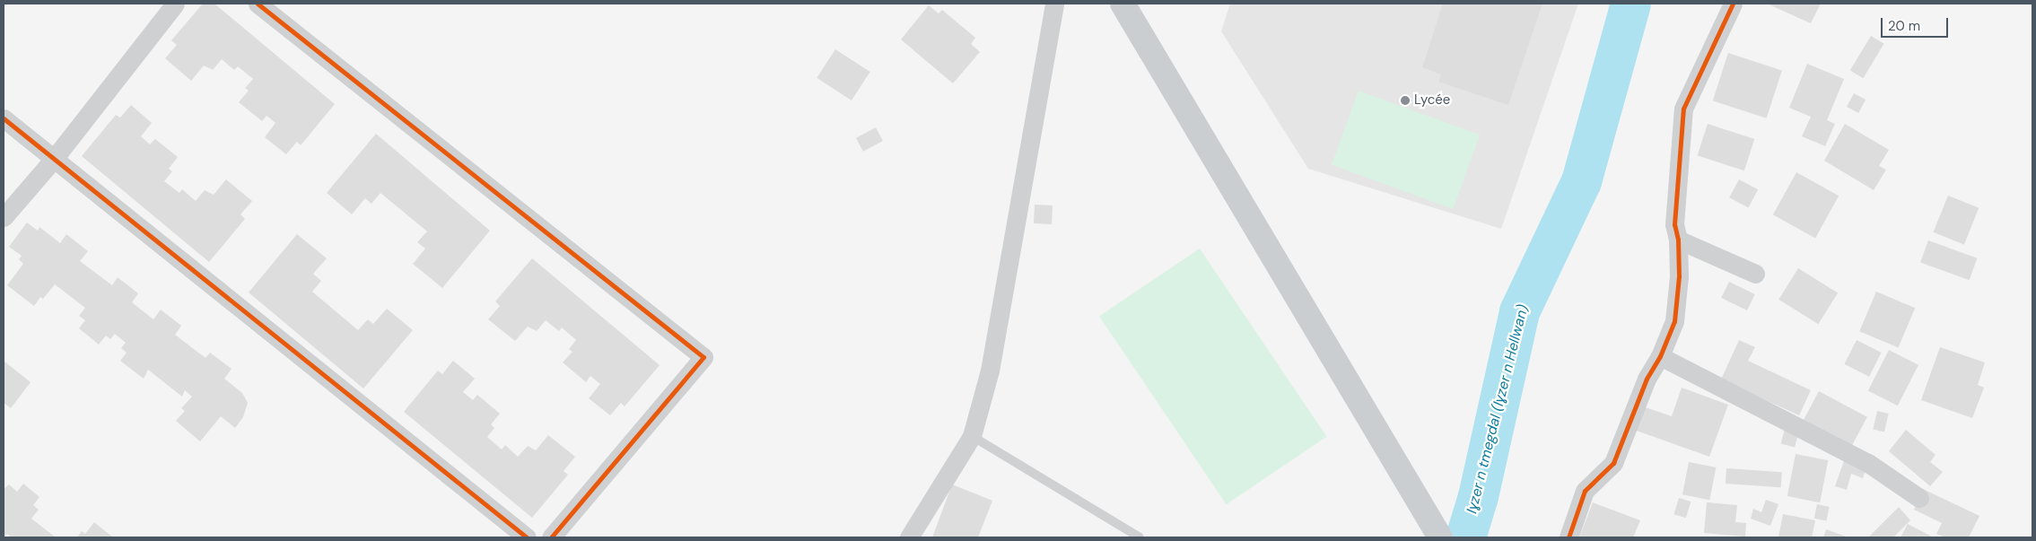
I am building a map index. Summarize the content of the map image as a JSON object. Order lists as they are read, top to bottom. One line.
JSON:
{"water":["Iɣzer n tmegdal (Iɣzer n Hellwan)"],"places":["Lycée"],"scale_bar":"20 m"}
